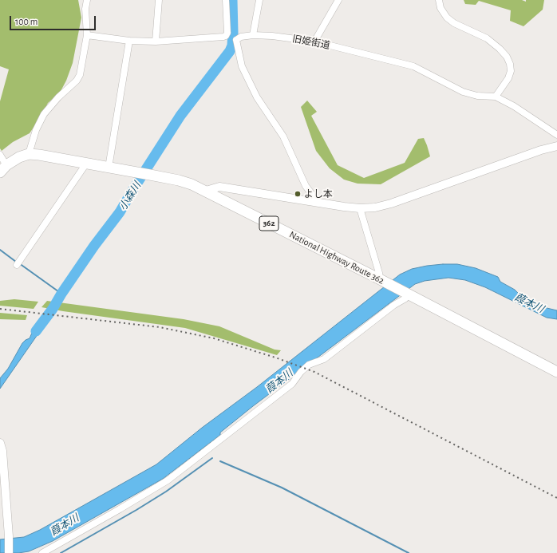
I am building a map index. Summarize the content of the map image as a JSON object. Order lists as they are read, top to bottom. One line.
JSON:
{"streets":{"highway":["362","National Highway Route 362"],"street":["旧姫街道"]},"water":["小森川","葭本川"],"places":["よし本"],"scale_bar":"100 m"}
